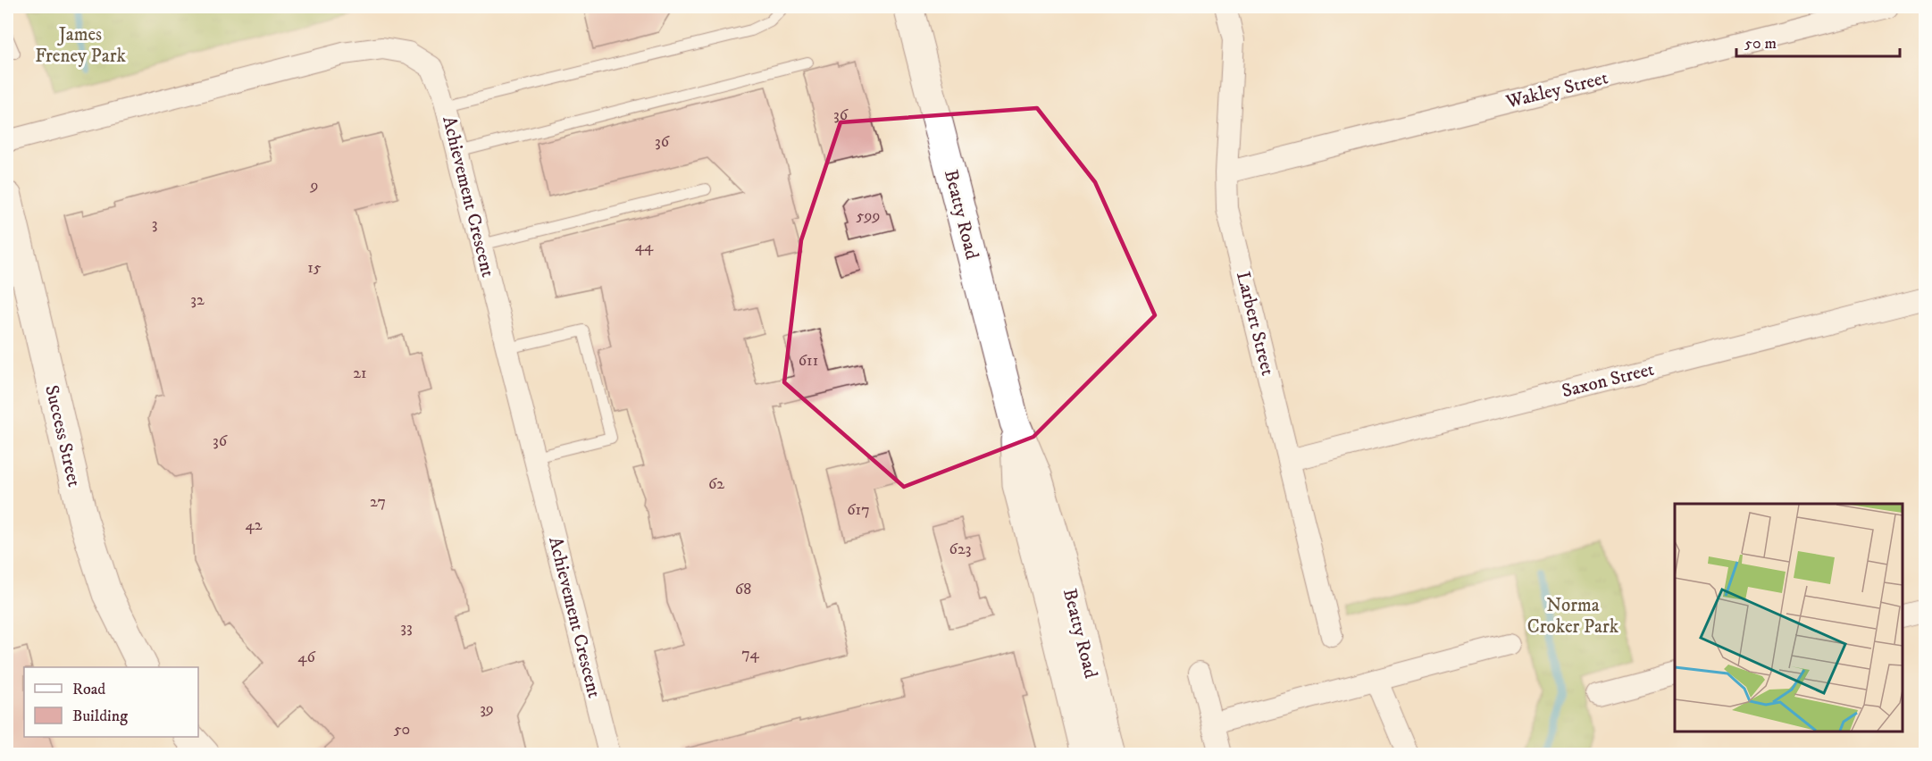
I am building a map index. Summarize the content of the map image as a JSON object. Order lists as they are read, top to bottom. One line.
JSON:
{"streets":{"main road":["Beatty Road","Success Street"],"street":["Wakley Street","Achievement Crescent","Larbert Street","Saxon Street"]},"crossings":[["Wakley Street","Larbert Street"],["Larbert Street","Saxon Street"]],"parks":["James Freney Park","Norma Croker Park"],"house_numbers":["36","36","9","599","3","44","15","32","611","21","36","62","27","617","42","623","68","33","74","46","39","50"],"legend":["Road","Building"],"scale_bar":"50 m"}
